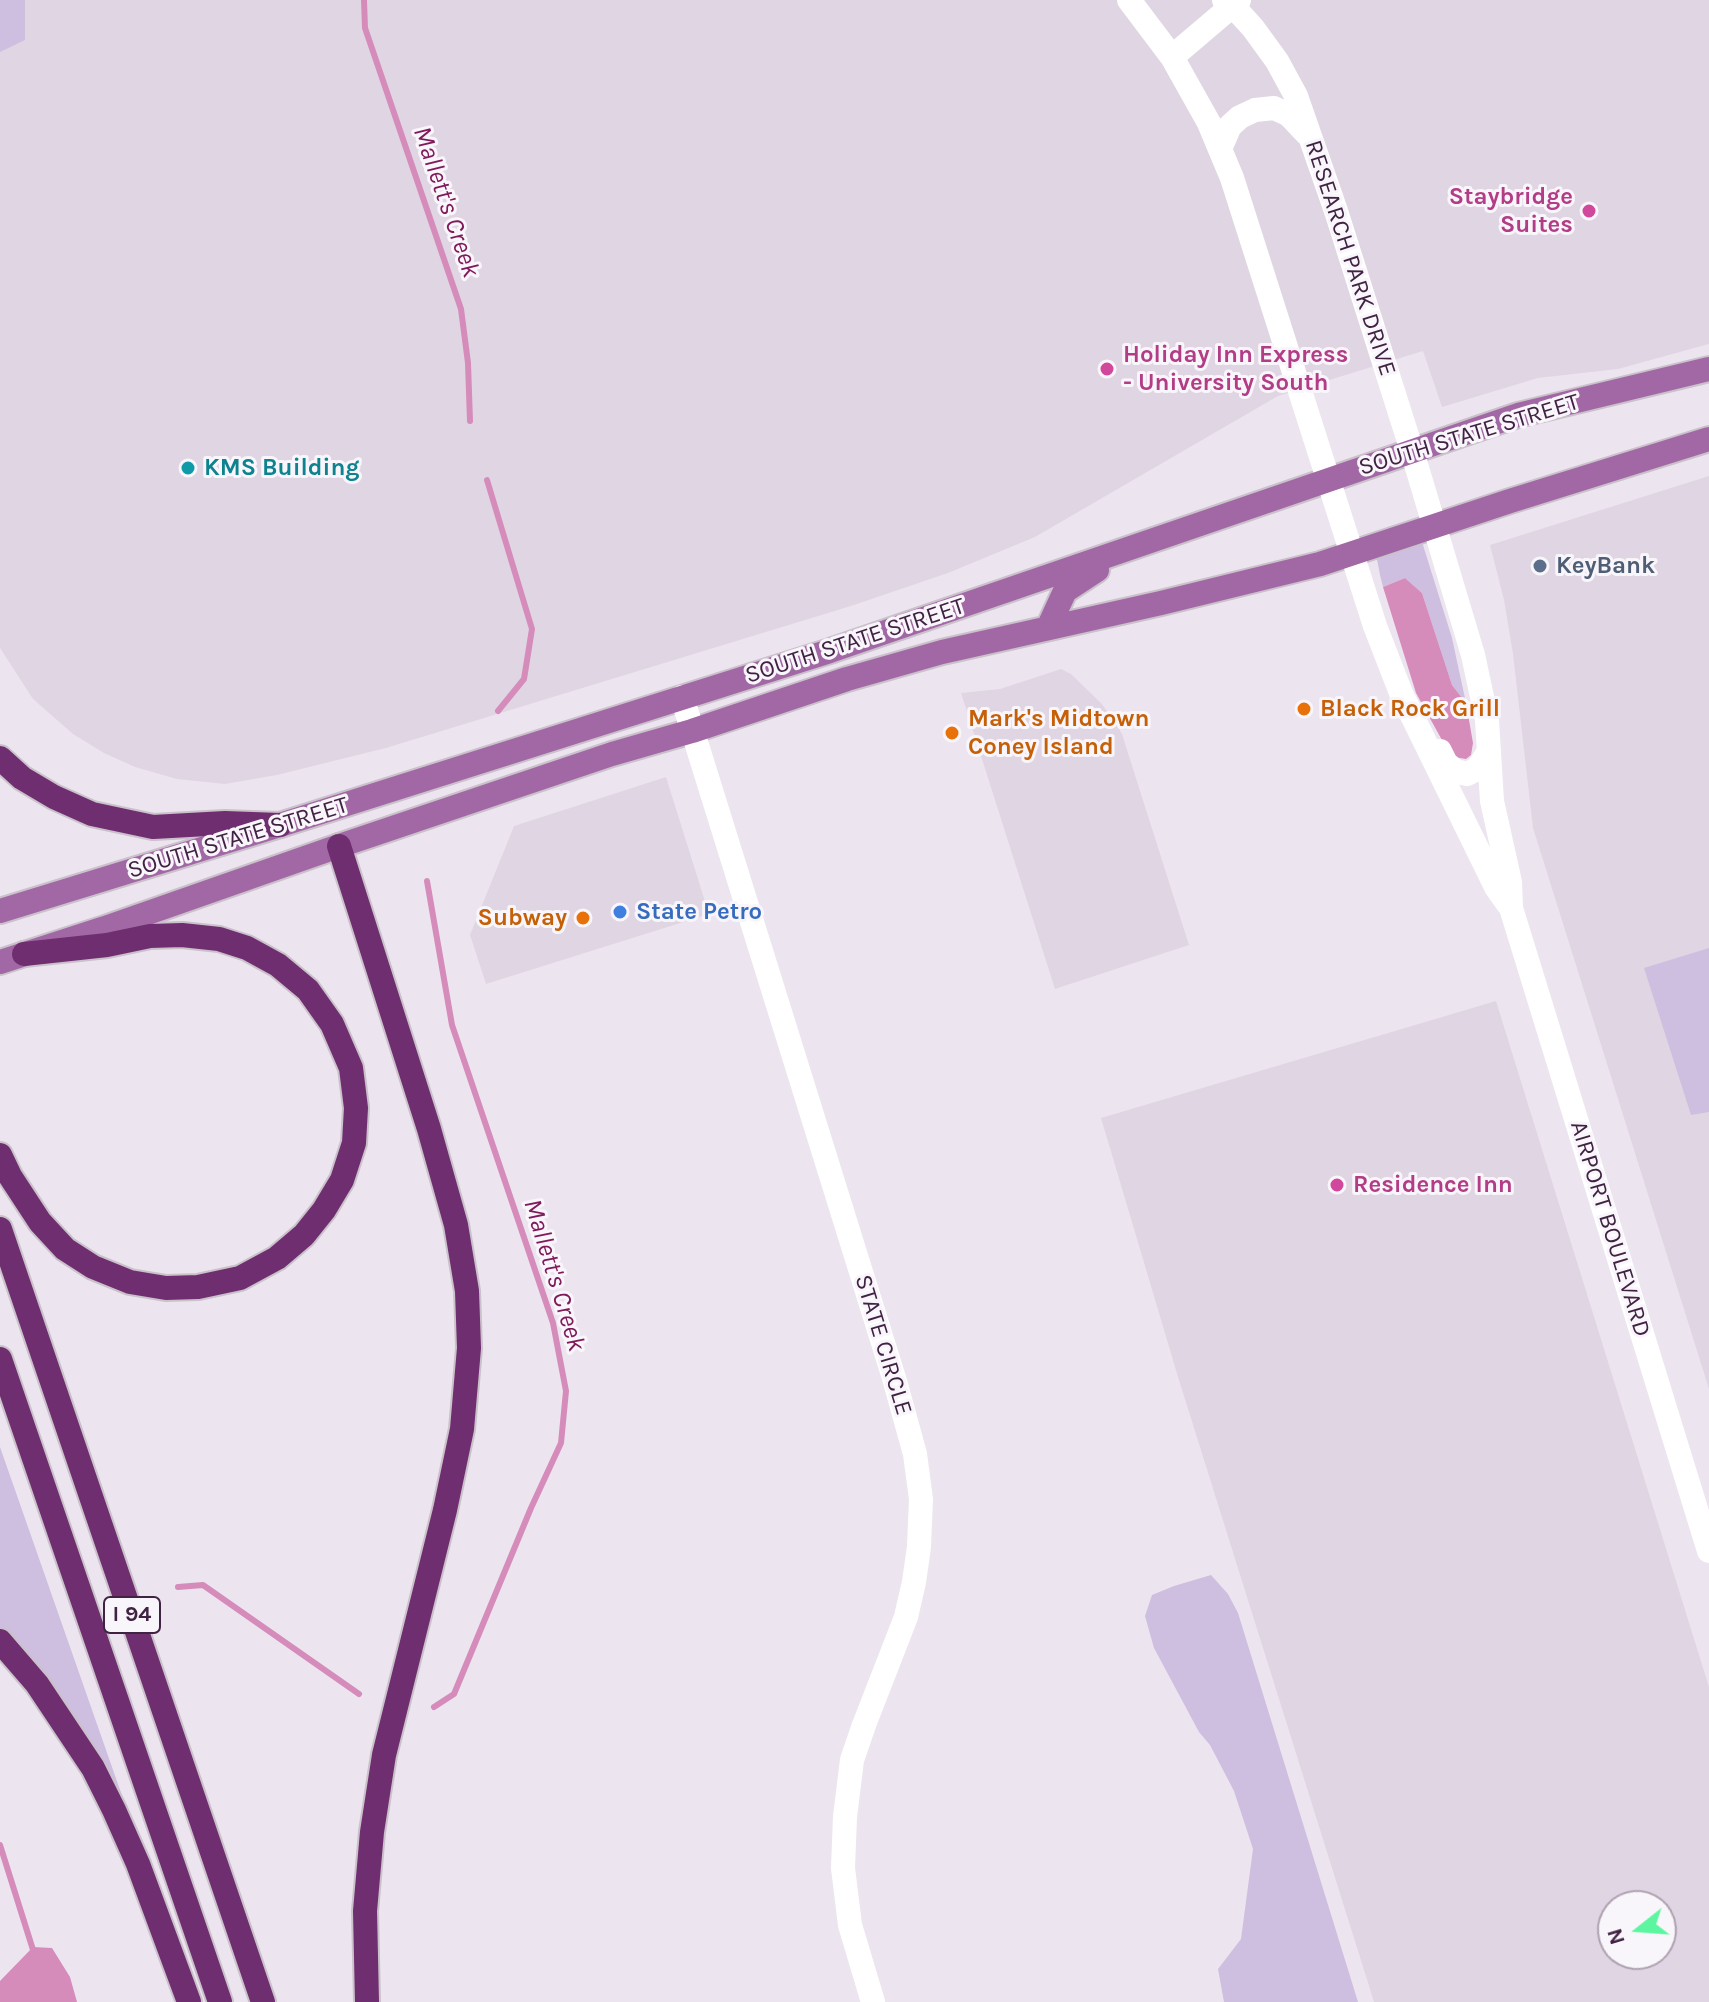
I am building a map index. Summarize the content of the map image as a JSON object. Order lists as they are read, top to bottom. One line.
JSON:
{"streets":{"highway":["I 94"],"main road":["SOUTH STATE STREET"],"street":["RESEARCH PARK DRIVE","AIRPORT BOULEVARD","STATE CIRCLE"]},"crossings":[["RESEARCH PARK DRIVE","SOUTH STATE STREET"],["RESEARCH PARK DRIVE","AIRPORT BOULEVARD"],["SOUTH STATE STREET","AIRPORT BOULEVARD"],["SOUTH STATE STREET","STATE CIRCLE"]],"water":["Mallett's Creek"],"places":["Staybridge Suites","Holiday Inn Express - University South","KMS Building","KeyBank","Black Rock Grill","Mark's Midtown Coney Island","State Petro","Subway","Residence Inn"],"north":"left"}
